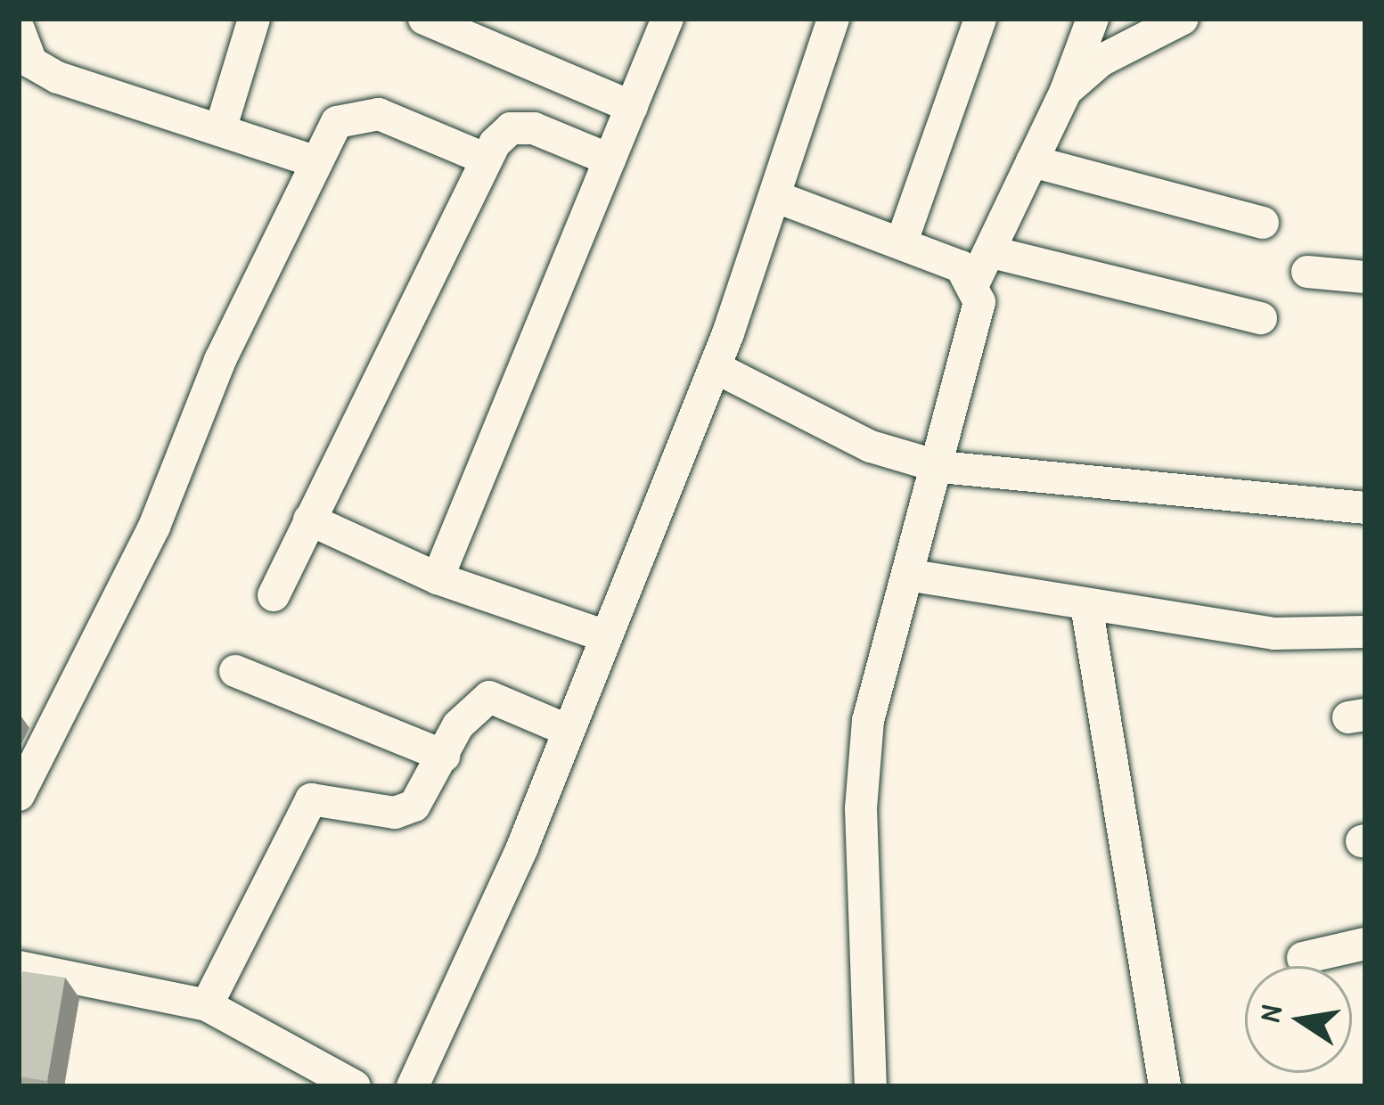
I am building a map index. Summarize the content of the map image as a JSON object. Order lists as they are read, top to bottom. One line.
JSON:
{"north":"left"}
